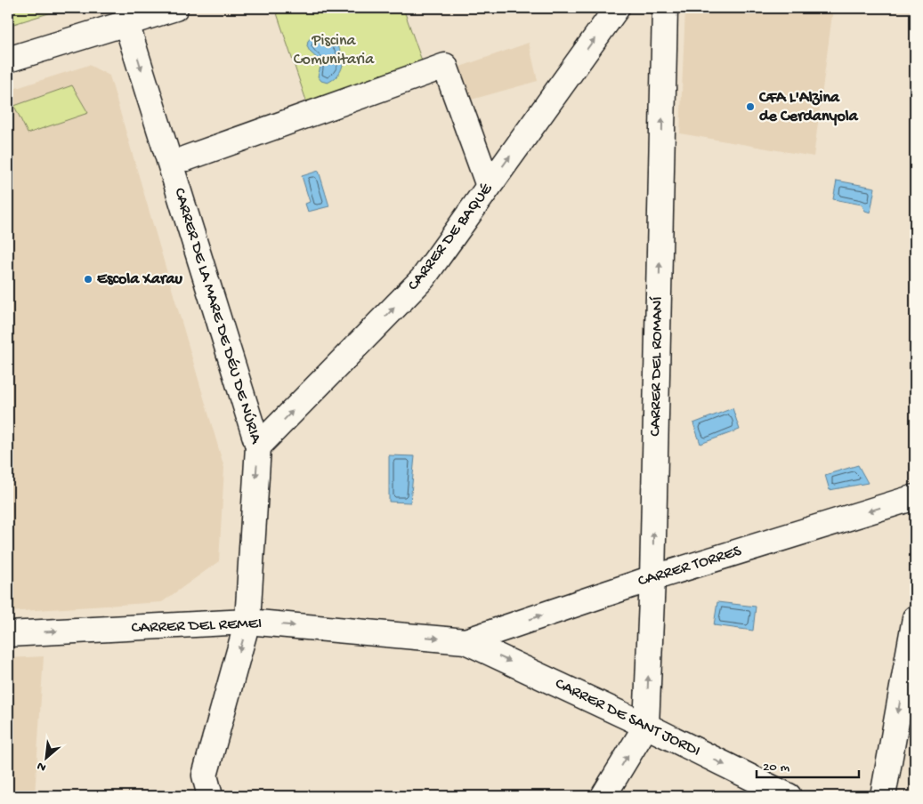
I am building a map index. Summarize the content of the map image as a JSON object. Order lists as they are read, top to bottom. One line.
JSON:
{"streets":{"street":["CARRER DE BAQUÉ","CARRER DE LA MARE DE DÉU DE NÚRIA","CARRER DEL ROMANÍ","CARRER TORRES","CARRER DEL REMEI","CARRER DE SANT JORDI"]},"crossings":[["CARRER DE BAQUÉ","CARRER DE LA MARE DE DÉU DE NÚRIA"],["CARRER DE LA MARE DE DÉU DE NÚRIA","CARRER DEL REMEI"],["CARRER DEL ROMANÍ","CARRER TORRES"],["CARRER DEL ROMANÍ","CARRER DE SANT JORDI"],["CARRER TORRES","CARRER DEL REMEI"],["CARRER TORRES","CARRER DE SANT JORDI"],["CARRER DEL REMEI","CARRER DE SANT JORDI"]],"one_way":["CARRER DE BAQUÉ","CARRER DE LA MARE DE DÉU DE NÚRIA","CARRER DEL ROMANÍ","CARRER DEL REMEI","CARRER DE SANT JORDI"],"parks":["Piscina Comunitaria"],"places":["CFA L'Alzina de Cerdanyola","Escola Xarau"],"scale_bar":"20 m","north":"bottom left"}
